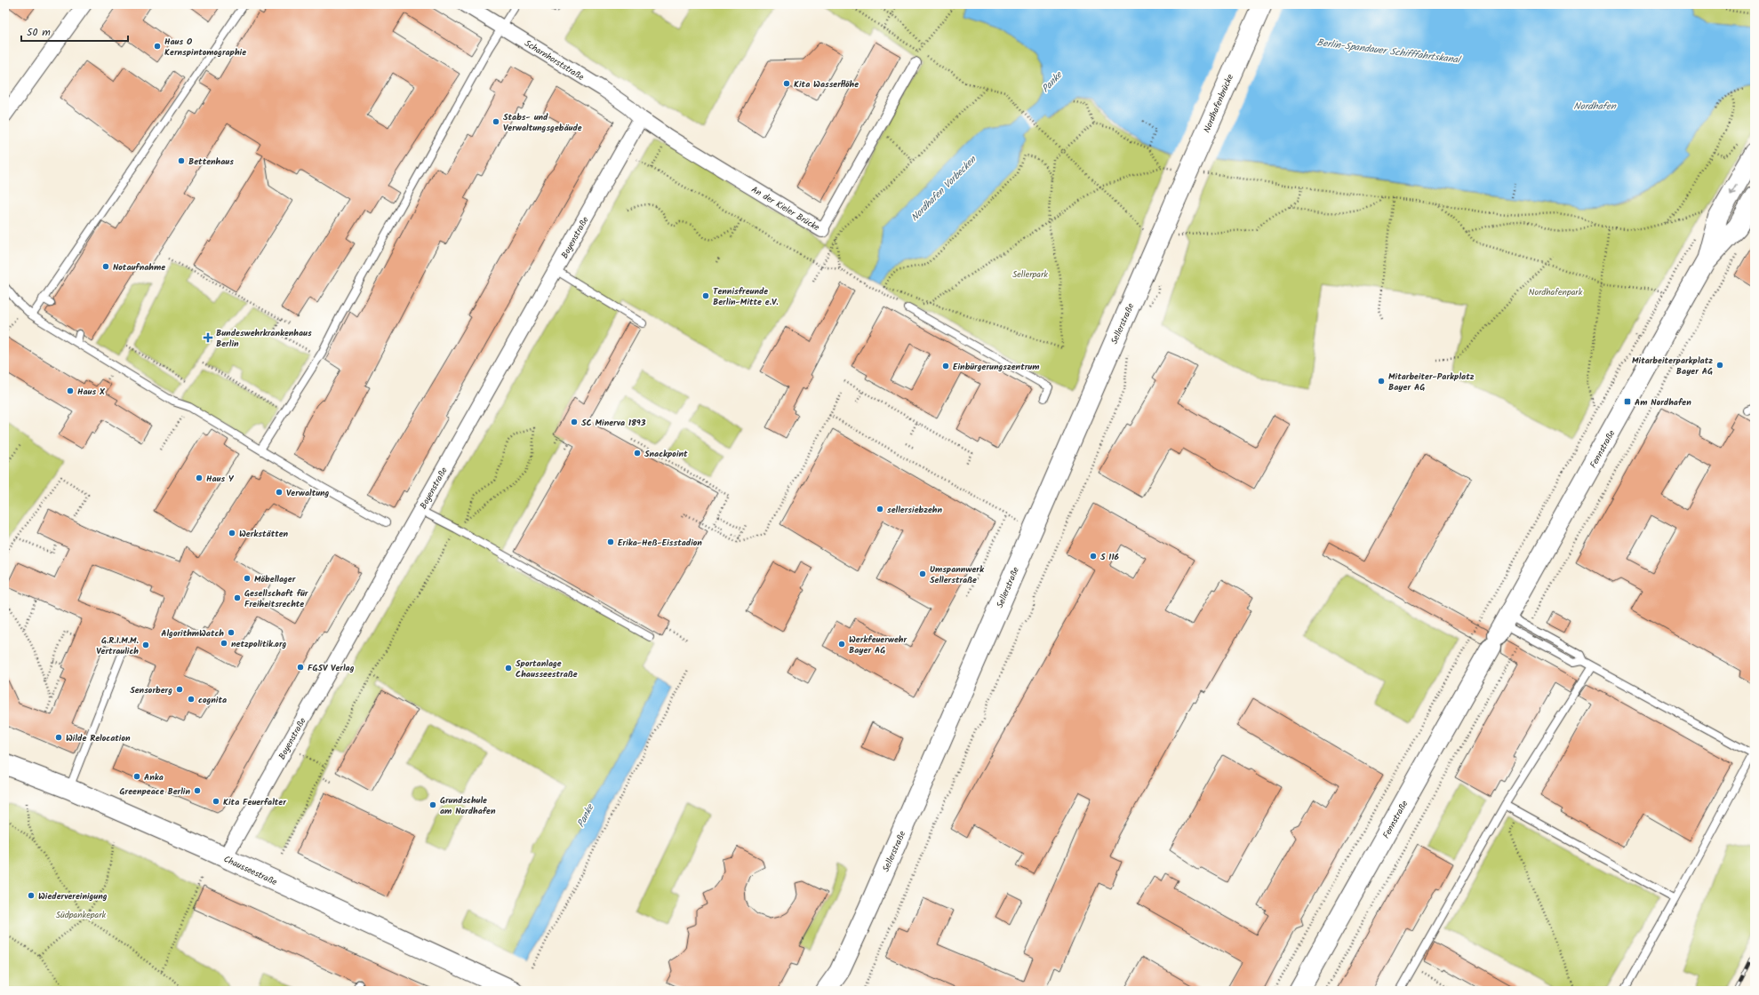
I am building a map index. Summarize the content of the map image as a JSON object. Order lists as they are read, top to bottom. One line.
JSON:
{"streets":{"main road":["Nordhafenbrücke","Sellerstraße","Fennstraße","Chausseestraße"],"street":["Scharnhorststraße","An der Kieler Brücke","Boyenstraße"]},"crossings":[["Scharnhorststraße","An der Kieler Brücke"],["Scharnhorststraße","Boyenstraße"],["Nordhafenbrücke","Sellerstraße"],["An der Kieler Brücke","Boyenstraße"],["Boyenstraße","Chausseestraße"]],"water":["Berlin-Spandauer Schifffahrtskanal","Panke","Nordhafen","Nordhafen Vorbecken"],"parks":["Sellerpark","Nordhafenpark","Südpankepark"],"places":{"other":["Haus O Kernspintomographie","Kita Wasserflöhe","Stabs- und Verwaltungsgebäude","Bettenhaus","Notaufnahme","Tennisfreunde Berlin-Mitte e.V.","Mitarbeiterparkplatz Bayer AG","Einbürgerungszentrum","Mitarbeiter-Parkplatz Bayer AG","Haus X","SC Minerva 1893","Snackpoint","Haus Y","Verwaltung","sellersiebzehn","Werkstätten","Erika-Heß-Eisstadion","S 116","Umspannwerk Sellerstraße","Möbellager","Gesellschaft für Freiheitsrechte","AlgorithmWatch","netzpolitik.org","Werkfeuerwehr Bayer AG","G.R.I.M.M. Vertraulich","FGSV Verlag","Sportanlage Chausseestraße","Sensorberg","cognita","Wilde Relocation","Anka","Greenpeace Berlin","Kita Feuerfalter","Grundschule am Nordhafen","Wiedervereinigung"],"health":["Bundeswehrkrankenhaus Berlin"],"transit":["Am Nordhafen"]},"scale_bar":"50 m"}
